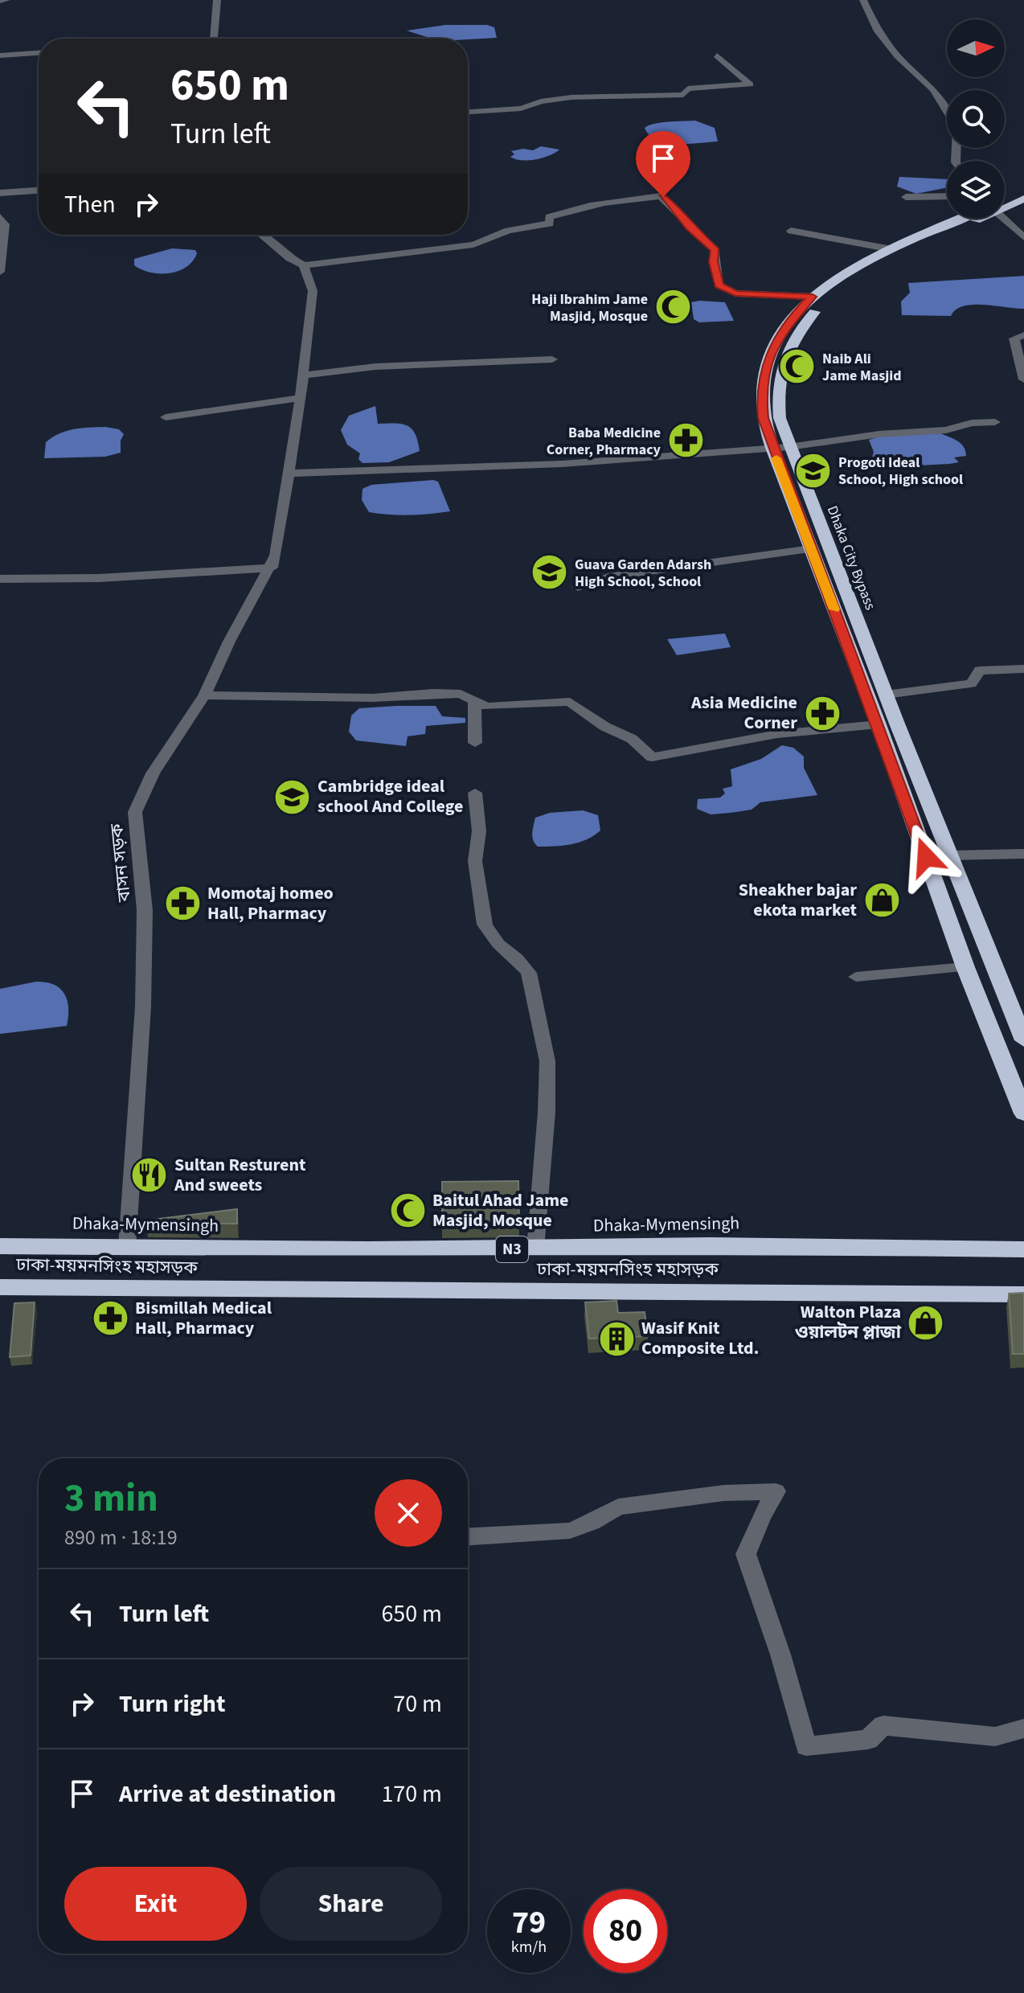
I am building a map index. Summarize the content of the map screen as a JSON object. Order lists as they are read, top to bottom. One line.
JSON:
{"streets":{"highway":["Dhaka City Bypass","Dhaka-Mymensingh","N3","ঢাকা-ময়মনসিংহ মহাসড়ক"],"street":["বাসন সড়ক"]},"crossings":[["বাসন সড়ক","Dhaka-Mymensingh"]],"places":{"mosque":["Haji Ibrahim Jame Masjid, Mosque","Naib Ali Jame Masjid","Baitul Ahad Jame Masjid, Mosque"],"pharmacy":["Baba Medicine Corner, Pharmacy","Asia Medicine Corner","Momotaj homeo Hall, Pharmacy","Bismillah Medical Hall, Pharmacy"],"school or university":["Progoti Ideal School, High school","Guava Garden Adarsh High School, School","Cambridge ideal school And College"],"shop":["Sheakher bajar ekota market","Walton Plaza ওয়ালটন প্লাজা"],"restaurant":["Sultan Resturent And sweets"],"building":["Wasif Knit Composite Ltd."]},"north":"right","page":{"turn":["650 m","Turn left"],"then":"Then","heading":["3 min","890 m · 18:19"],"list":[{"name":"Turn left","value":"650 m"},{"name":"Turn right","value":"70 m"},{"name":"Arrive at destination","value":"170 m"}],"buttons":["Exit","Share"],"speed":"79 km/h","limit":"80"}}
